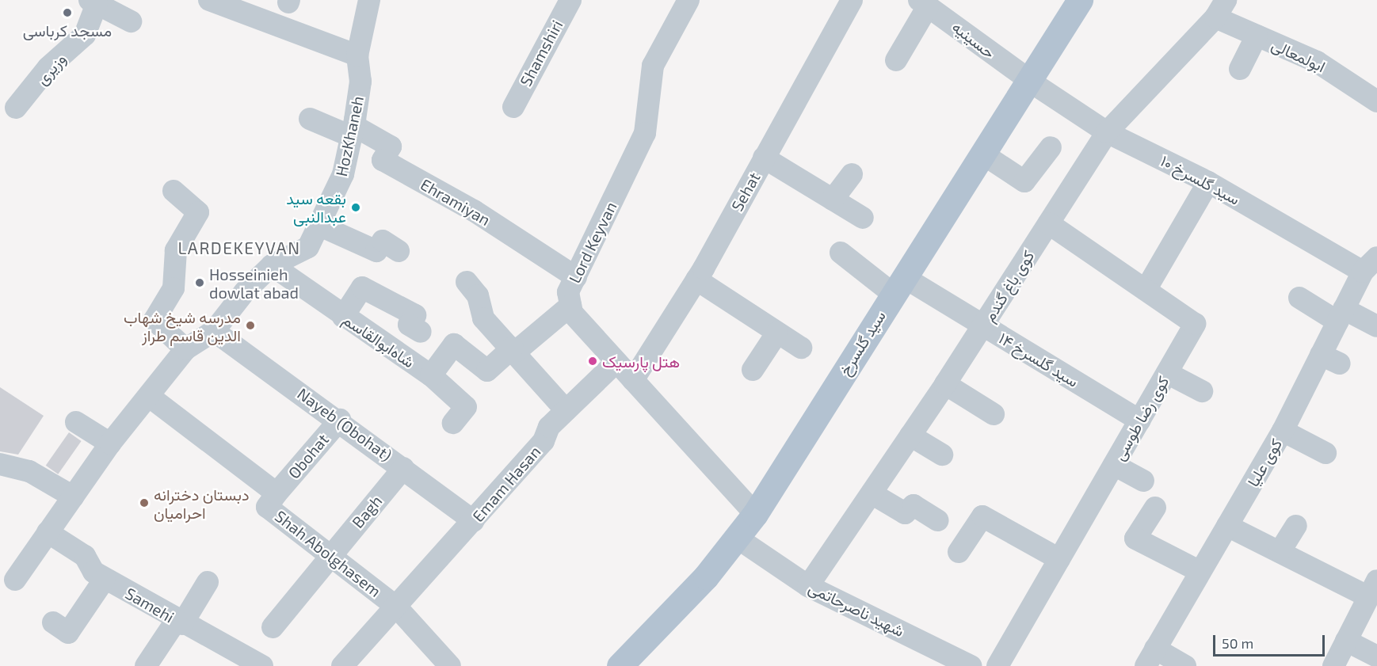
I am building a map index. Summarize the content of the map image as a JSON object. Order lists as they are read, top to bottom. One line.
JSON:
{"streets":{"main road":["سید گلسرخ"],"street":["حسینیه","Shamshiri","ابولمعالی","وزیری","HozKhaneh","سید گلسرخ ۱۰","Sehat","Ehramiyan","Lord Keyvan","کوی باغ گندم","شاه‌ابوالقاسم","سید گلسرخ ۱۴","کوی رضا طوسی","Nayeb (Obohat)","Obohat","کوی علیا","Emam Hasan","Bagh","Shah Abolghasem","Samehi","شهید ناصرحاتمی"]},"crossings":[["حسینیه","سید گلسرخ ۱۰"],["حسینیه","سید گلسرخ"],["ابولمعالی","کوی باغ گندم"],["HozKhaneh","Ehramiyan"],["HozKhaneh","شاه‌ابوالقاسم"],["HozKhaneh","Nayeb (Obohat)"],["سید گلسرخ ۱۰","کوی باغ گندم"],["سید گلسرخ ۱۰","سید گلسرخ"],["سید گلسرخ ۱۰","کوی علیا"],["Sehat","Lord Keyvan"],["Ehramiyan","Lord Keyvan"],["Lord Keyvan","سید گلسرخ"],["Lord Keyvan","Emam Hasan"],["کوی باغ گندم","سید گلسرخ ۱۴"],["کوی باغ گندم","کوی رضا طوسی"],["کوی باغ گندم","شهید ناصرحاتمی"],["سید گلسرخ","سید گلسرخ ۱۴"],["سید گلسرخ","شهید ناصرحاتمی"],["سید گلسرخ ۱۴","کوی رضا طوسی"],["Nayeb (Obohat)","Obohat"],["Nayeb (Obohat)","Emam Hasan"],["Nayeb (Obohat)","Bagh"],["Obohat","Shah Abolghasem"],["Emam Hasan","Shah Abolghasem"],["Bagh","Shah Abolghasem"]],"districts":["LARDEKEYVAN"],"places":["مسجد کرباسی","بقعه سید عبدالنبی","Hosseinieh dowlat abad","مدرسه شیخ شهاب الدین قاسم طراز","هتل پارسیک","دبستان دخترانه احرامیان"],"scale_bar":"50 m"}
